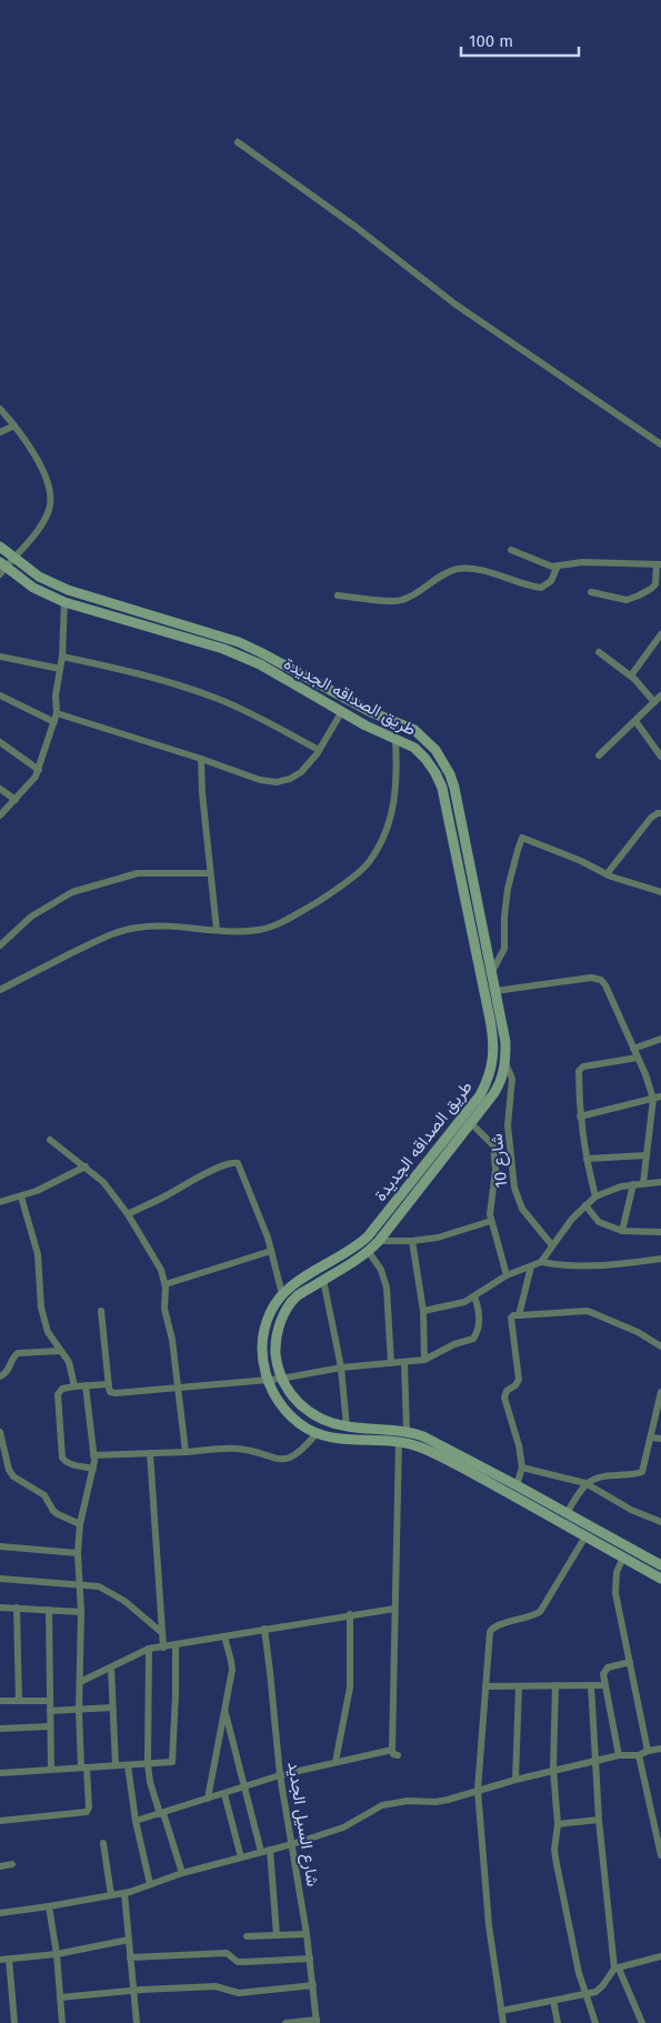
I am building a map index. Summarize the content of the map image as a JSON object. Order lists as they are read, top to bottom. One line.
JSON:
{"streets":{"street":["طريق الصداقه الجديدة","شارع 10","شارع السيل الجديد"]},"crossings":[["طريق الصداقه الجديدة","شارع 10"]],"scale_bar":"100 m"}
